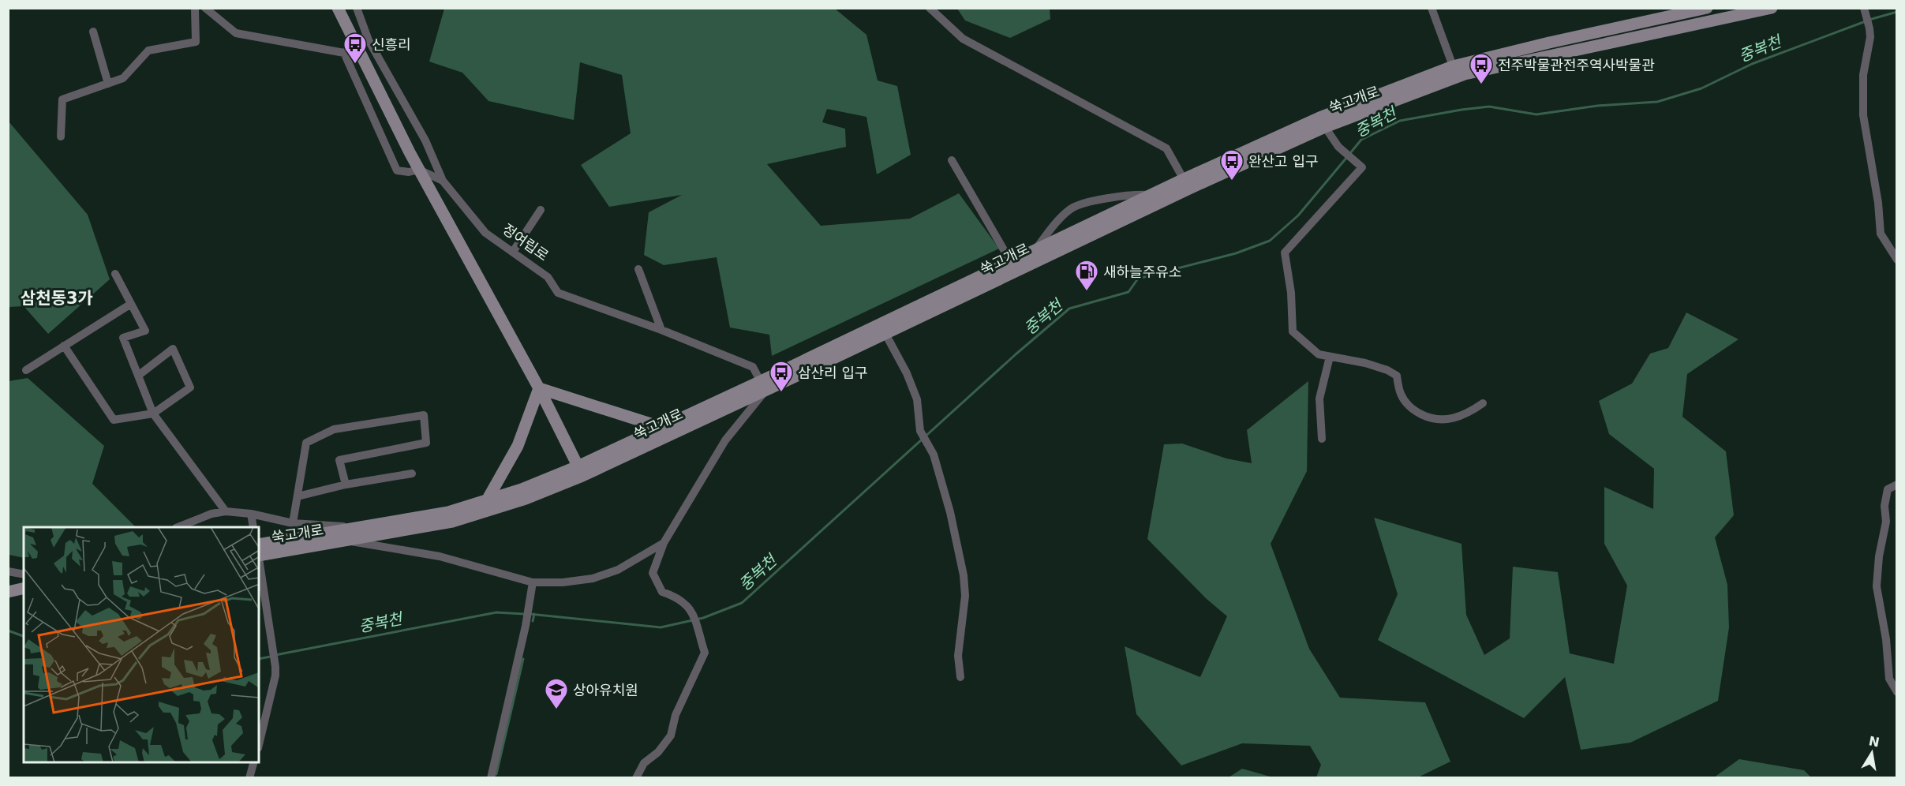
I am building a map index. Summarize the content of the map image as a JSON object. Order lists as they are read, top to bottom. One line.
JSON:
{"streets":{"street":["쑥고개로","정여립로"]},"crossings":[["쑥고개로","정여립로"]],"districts":["삼천동3가"],"water":["중복천"],"places":{"bus stop":["신흥리","전주박물관전주역사박물관","완산고 입구","삼산리 입구"],"fuel station":["새하늘주유소"],"school or university":["상아유치원"]},"north":"top"}
